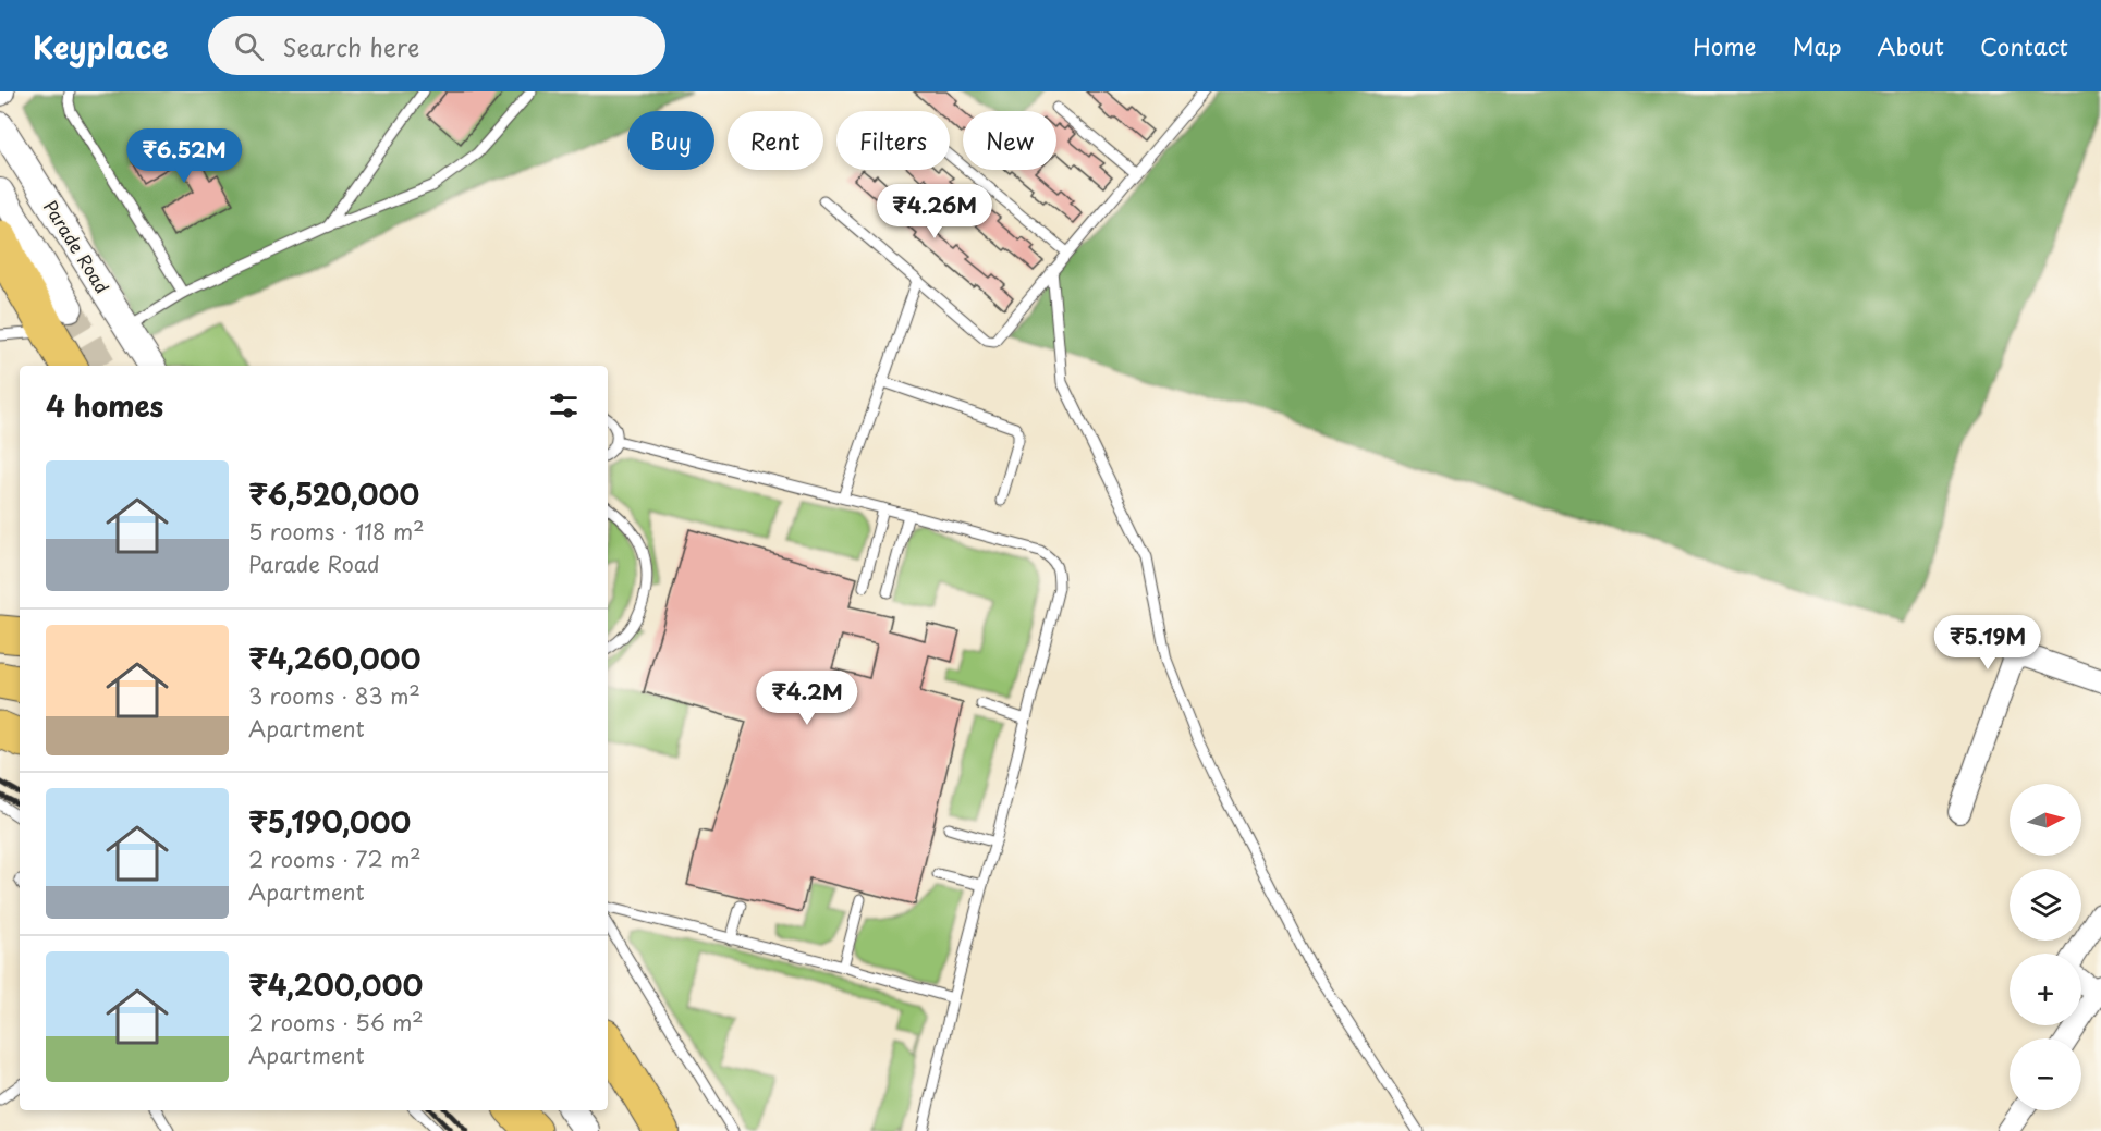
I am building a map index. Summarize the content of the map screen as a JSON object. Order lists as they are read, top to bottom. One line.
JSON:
{"streets":{"street":["Parade Road"]},"north":"right","page":{"header":"Keyplace","search":"Search here","nav":["Home","Map","About","Contact"],"chip":["Buy","Rent","Filters","New"],"price":["₹6.52M","₹4.26M","₹5.19M","₹4.2M"],"heading":"4 homes","list":[{"name":"₹6,520,000","note":"5 rooms · 118 m² · Parade Road"},{"name":"₹4,260,000","note":"3 rooms · 83 m² · Apartment"},{"name":"₹5,190,000","note":"2 rooms · 72 m² · Apartment"},{"name":"₹4,200,000","note":"2 rooms · 56 m² · Apartment"}],"map_buttons":["+","−"]}}
